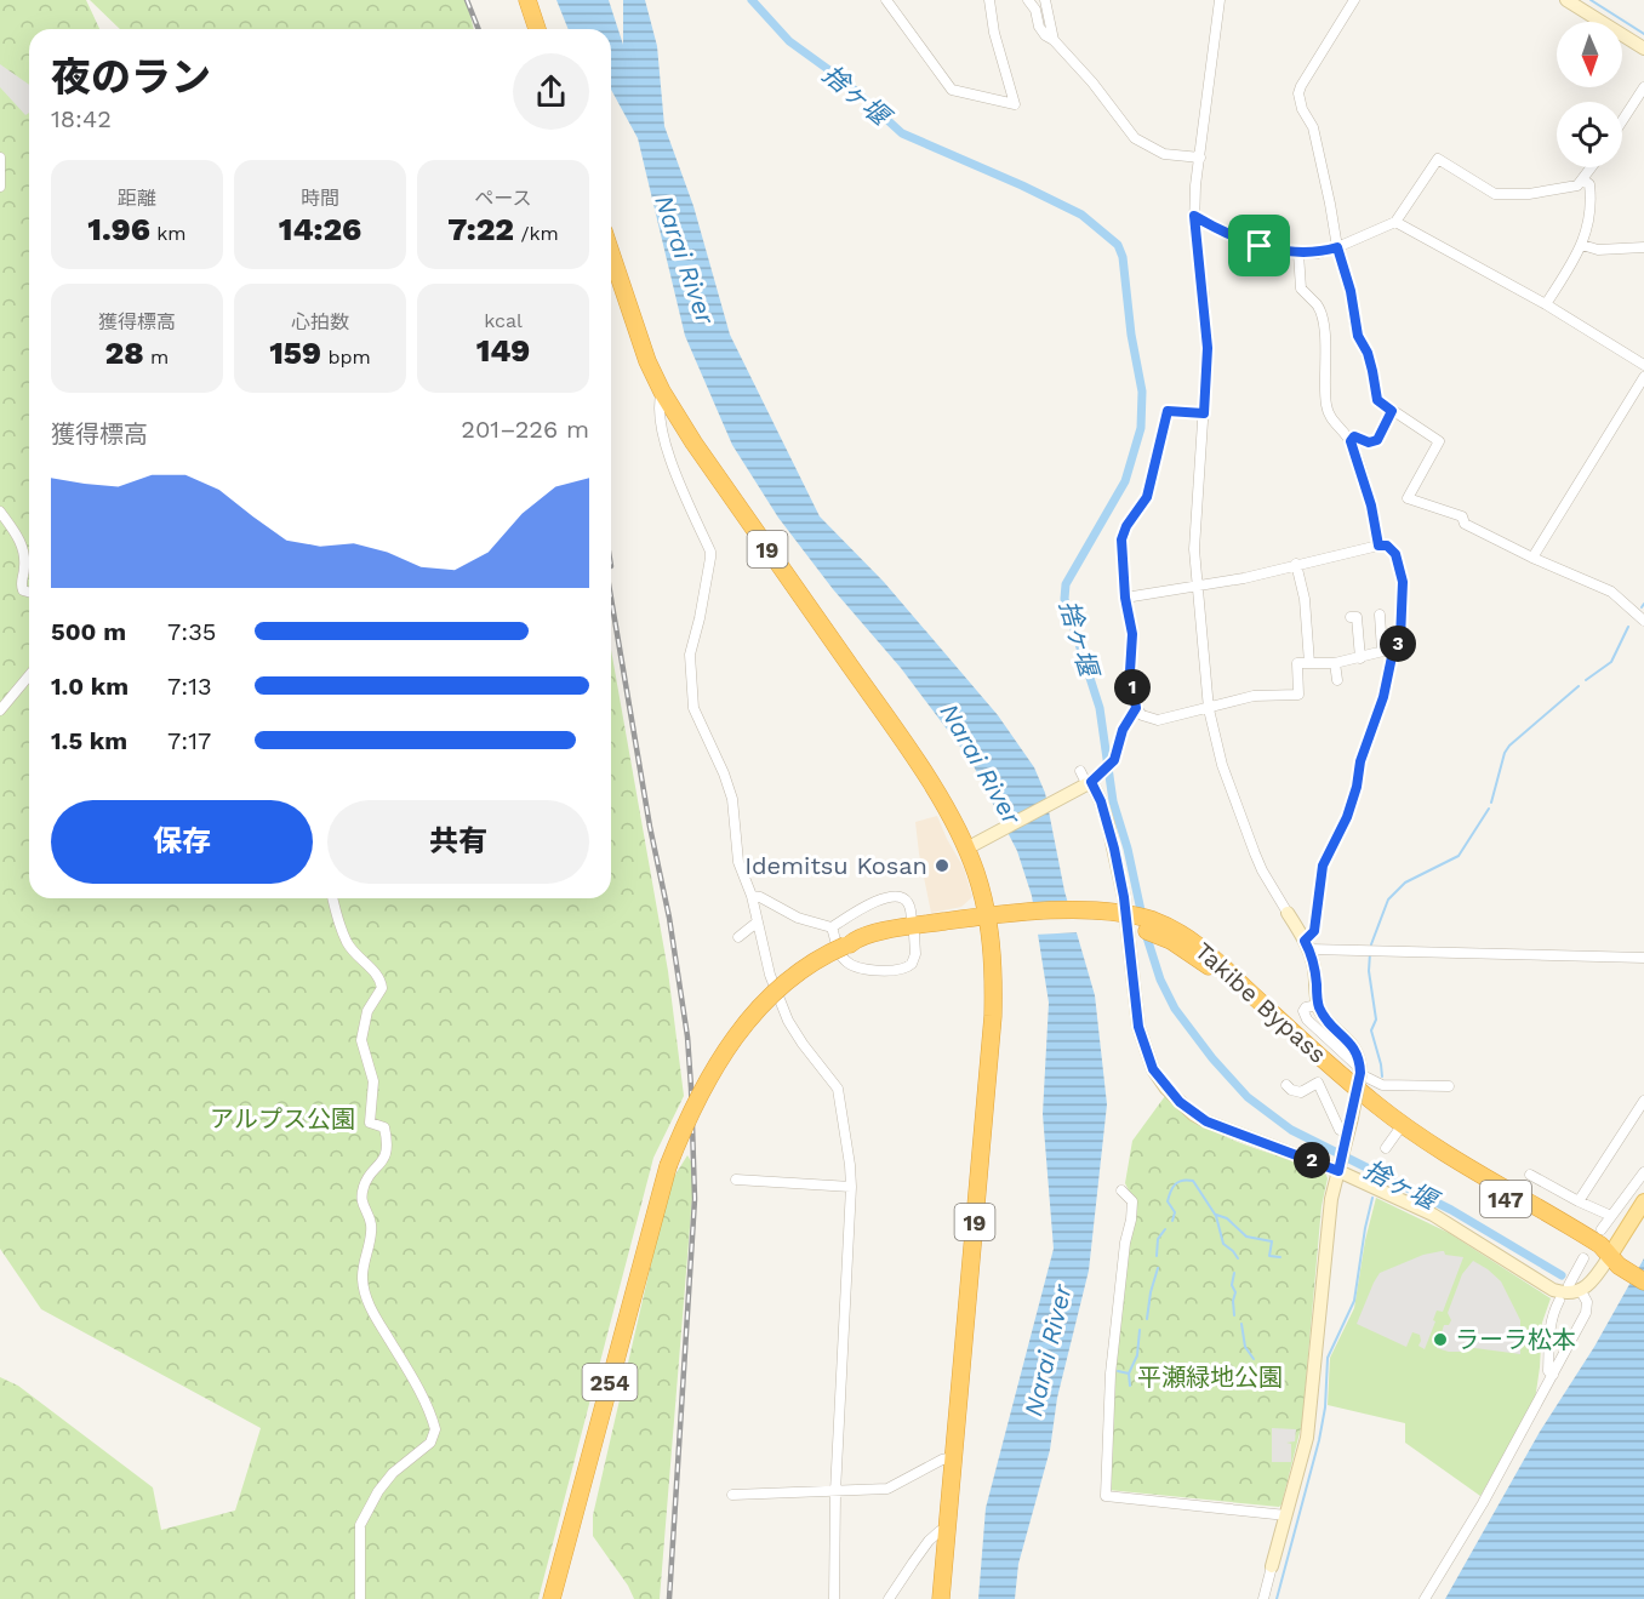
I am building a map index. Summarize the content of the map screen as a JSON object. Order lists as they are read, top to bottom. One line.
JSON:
{"streets":{"highway":["19","Takibe Bypass","147","254"]},"crossings":[["19","Takibe Bypass"],["19","254"],["Takibe Bypass","254"]],"water":["捨ヶ堰","Narai River"],"parks":["アルプス公園","平瀬緑地公園"],"places":["Idemitsu Kosan","ラーラ松本"],"north":"bottom","page":{"heading":["夜のラン","18:42"],"stats":[["距離","1.96 km"],["時間","14:26"],["ペース","7:22 /km"],["獲得標高","28 m"],["心拍数","159 bpm"],["kcal","149"]],"chart":["獲得標高","201–226 m"],"list":[{"name":"500 m","note":"7:35"},{"name":"1.0 km","note":"7:13"},{"name":"1.5 km","note":"7:17"}],"pins":["3","1","2"],"buttons":["保存","共有"]}}
